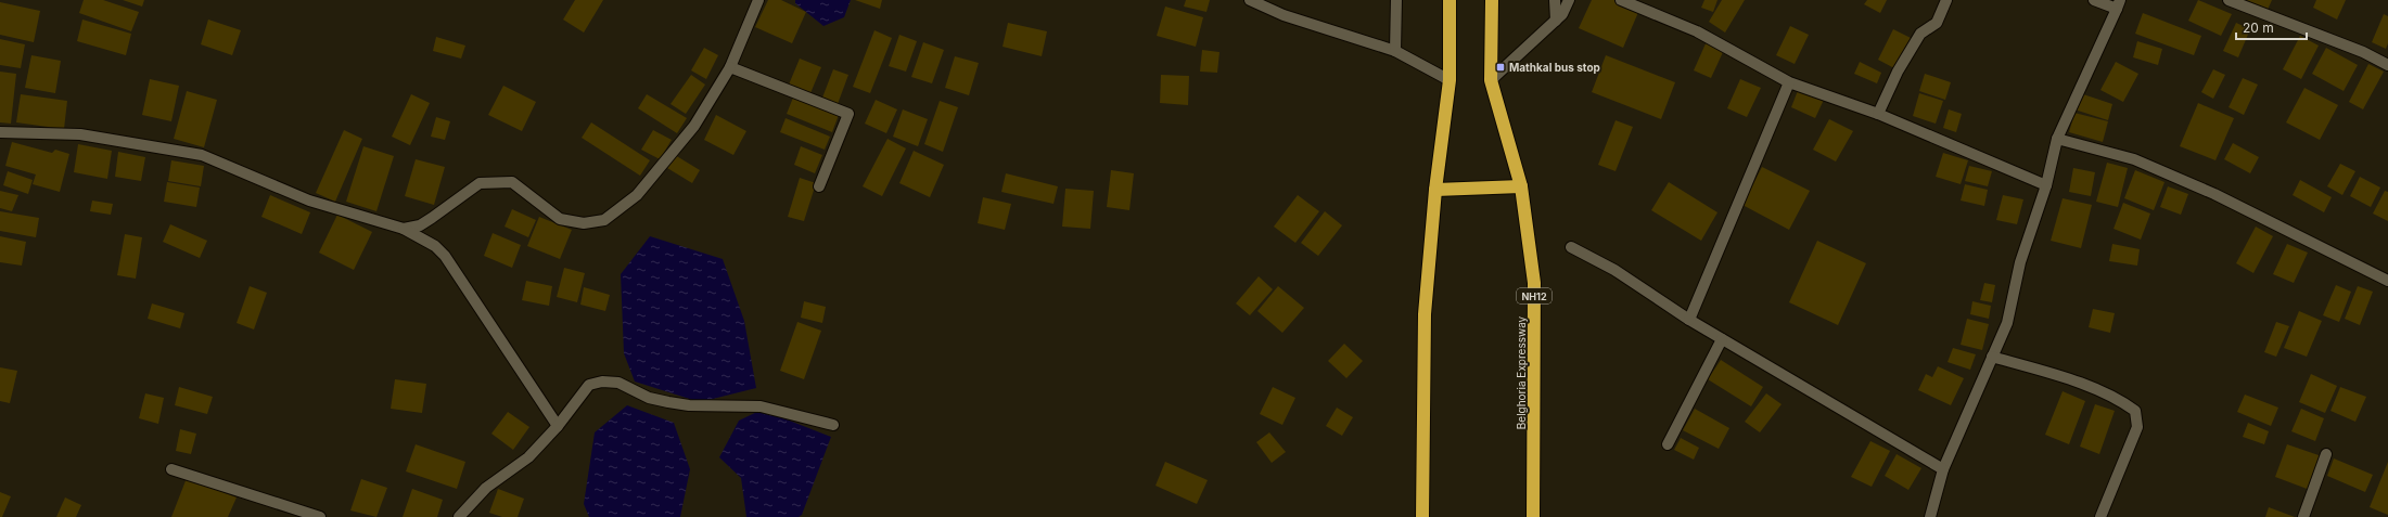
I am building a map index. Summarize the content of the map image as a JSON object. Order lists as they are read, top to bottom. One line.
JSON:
{"streets":{"highway":["NH12","Belghoria Expressway"]},"places":{"transit":["Mathkal bus stop"]},"scale_bar":"20 m"}
